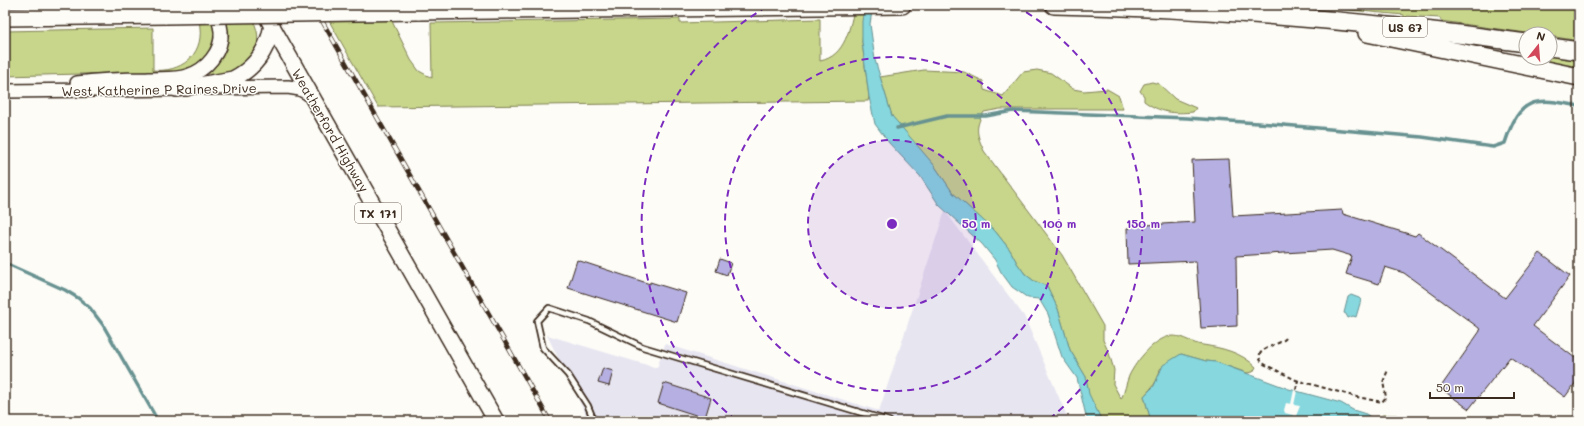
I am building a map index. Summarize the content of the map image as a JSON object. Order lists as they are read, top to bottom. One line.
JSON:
{"streets":{"highway":["US 67"],"main road":["West Katherine P Raines Drive","Weatherford Highway","TX 171"]},"crossings":[["West Katherine P Raines Drive","Weatherford Highway"]],"scale_bar":"50 m","north":"top","rings":["50 m","100 m","150 m"]}
